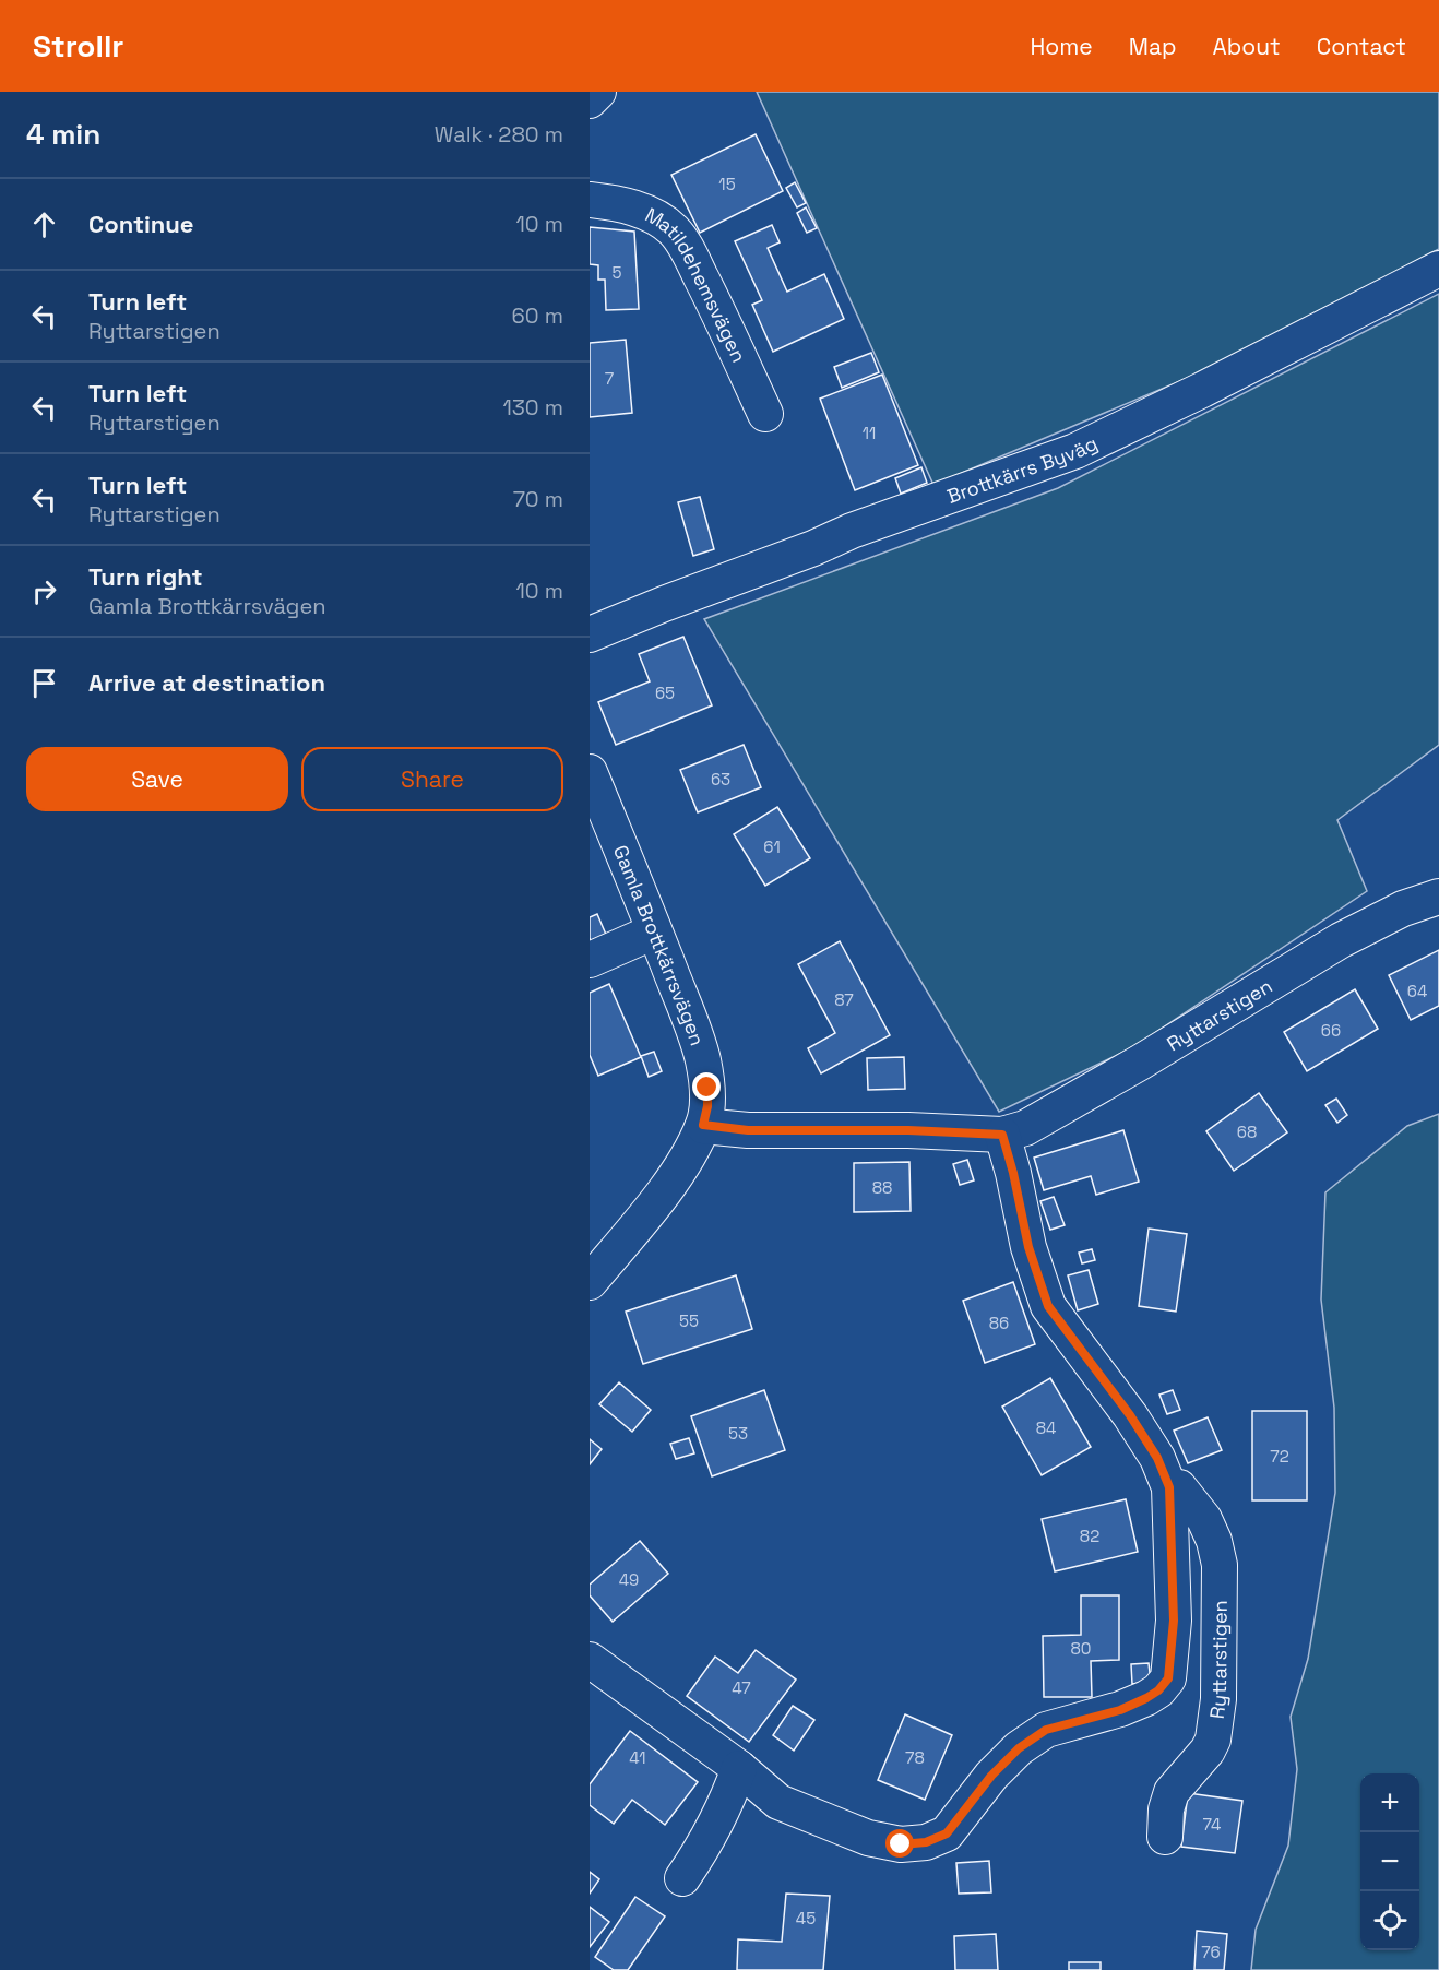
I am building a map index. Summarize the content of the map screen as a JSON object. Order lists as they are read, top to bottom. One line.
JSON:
{"streets":{"street":["Matildehemsvägen","Brottkärrs Byväg","Gamla Brottkärrsvägen","Ryttarstigen"]},"crossings":[["Gamla Brottkärrsvägen","Ryttarstigen"]],"house_numbers":["15","5","7","11","65","63","61","64","87","66","68","88","55","86","84","53","72","82","49","80","47","41","78","74","45","76"],"page":{"header":"Strollr","nav":["Home","Map","About","Contact"],"heading":["4 min","Walk · 280 m"],"list":[["Continue","10 m"],["Turn left","Ryttarstigen","60 m"],["Turn left","Ryttarstigen","130 m"],["Turn left","Ryttarstigen","70 m"],["Turn right","Gamla Brottkärrsvägen","10 m"],"Arrive at destination"],"buttons":["Save","Share"],"map_buttons":["+","−"]}}
